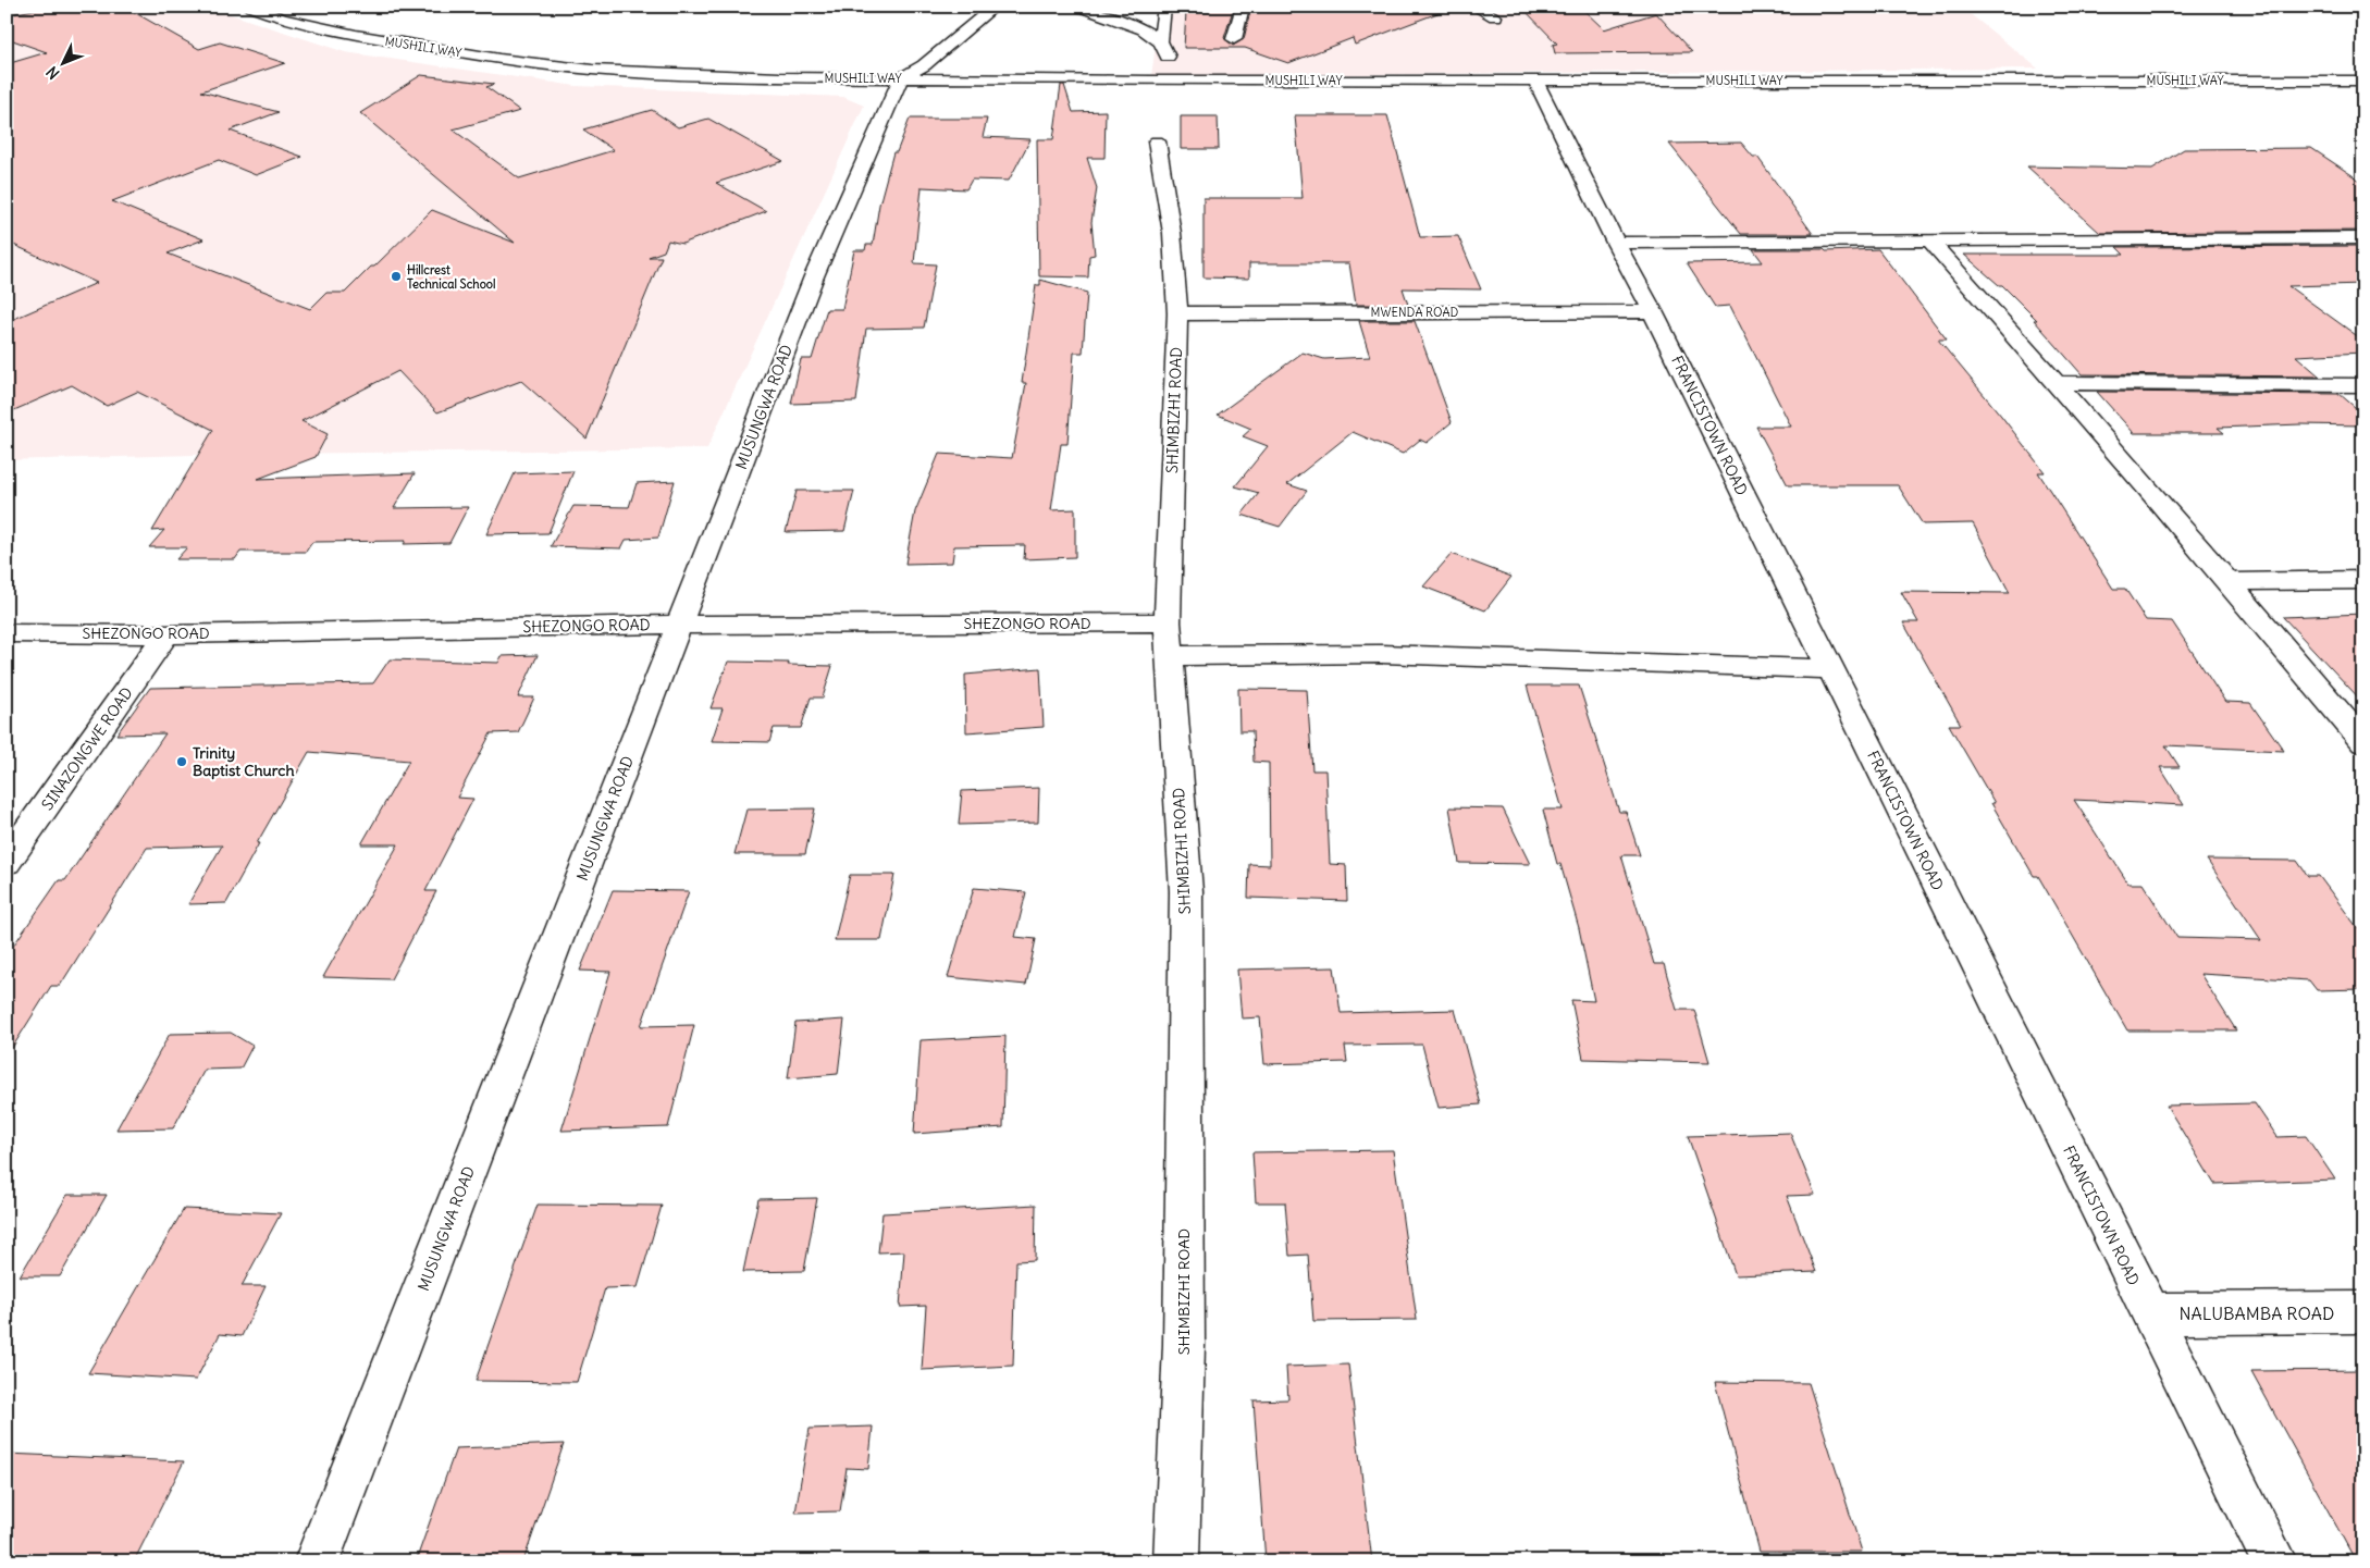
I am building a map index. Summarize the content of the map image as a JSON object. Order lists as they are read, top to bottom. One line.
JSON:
{"streets":{"street":["MUSHILI WAY","MWENDA ROAD","MUSUNGWA ROAD","SHIMBIZHI ROAD","FRANCISTOWN ROAD","SHEZONGO ROAD","SINAZONGWE ROAD","NALUBAMBA ROAD"]},"crossings":[["MUSHILI WAY","MUSUNGWA ROAD"],["MUSHILI WAY","FRANCISTOWN ROAD"],["MWENDA ROAD","SHIMBIZHI ROAD"],["MWENDA ROAD","FRANCISTOWN ROAD"],["MUSUNGWA ROAD","SHEZONGO ROAD"],["SHIMBIZHI ROAD","SHEZONGO ROAD"],["FRANCISTOWN ROAD","NALUBAMBA ROAD"],["SHEZONGO ROAD","SINAZONGWE ROAD"]],"places":["Hillcrest Technical School","Trinity Baptist Church"],"north":"bottom left"}
